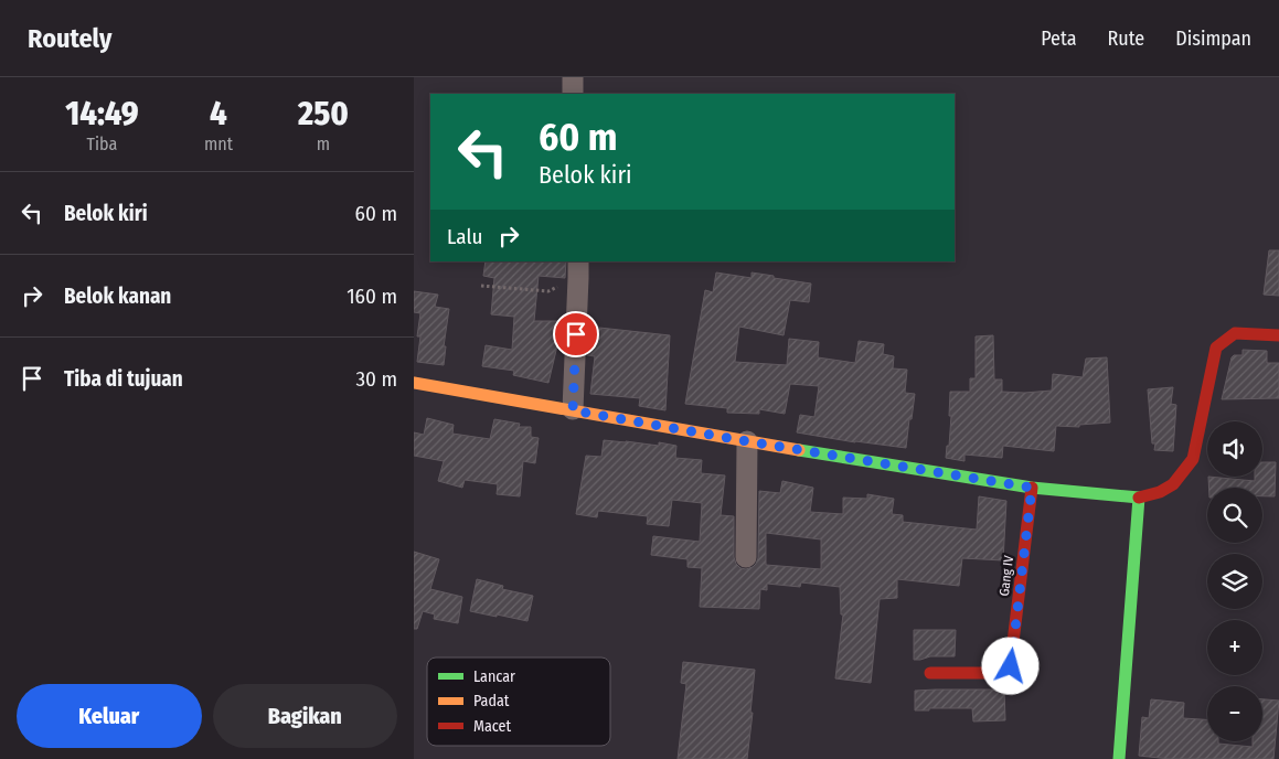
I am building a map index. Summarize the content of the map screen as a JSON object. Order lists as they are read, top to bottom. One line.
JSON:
{"streets":{"street":["Gang IV"]},"legend":["Lancar","Padat","Macet"],"page":{"header":"Routely","nav":["Peta","Rute","Disimpan"],"eta":["14:49","Tiba","4","mnt","250","m"],"turn":["60 m","Belok kiri"],"list":[{"name":"Belok kiri","value":"60 m"},{"name":"Belok kanan","value":"160 m"},{"name":"Tiba di tujuan","value":"30 m"}],"then":"Lalu","map_buttons":["+","−"],"buttons":["Keluar","Bagikan"]}}
